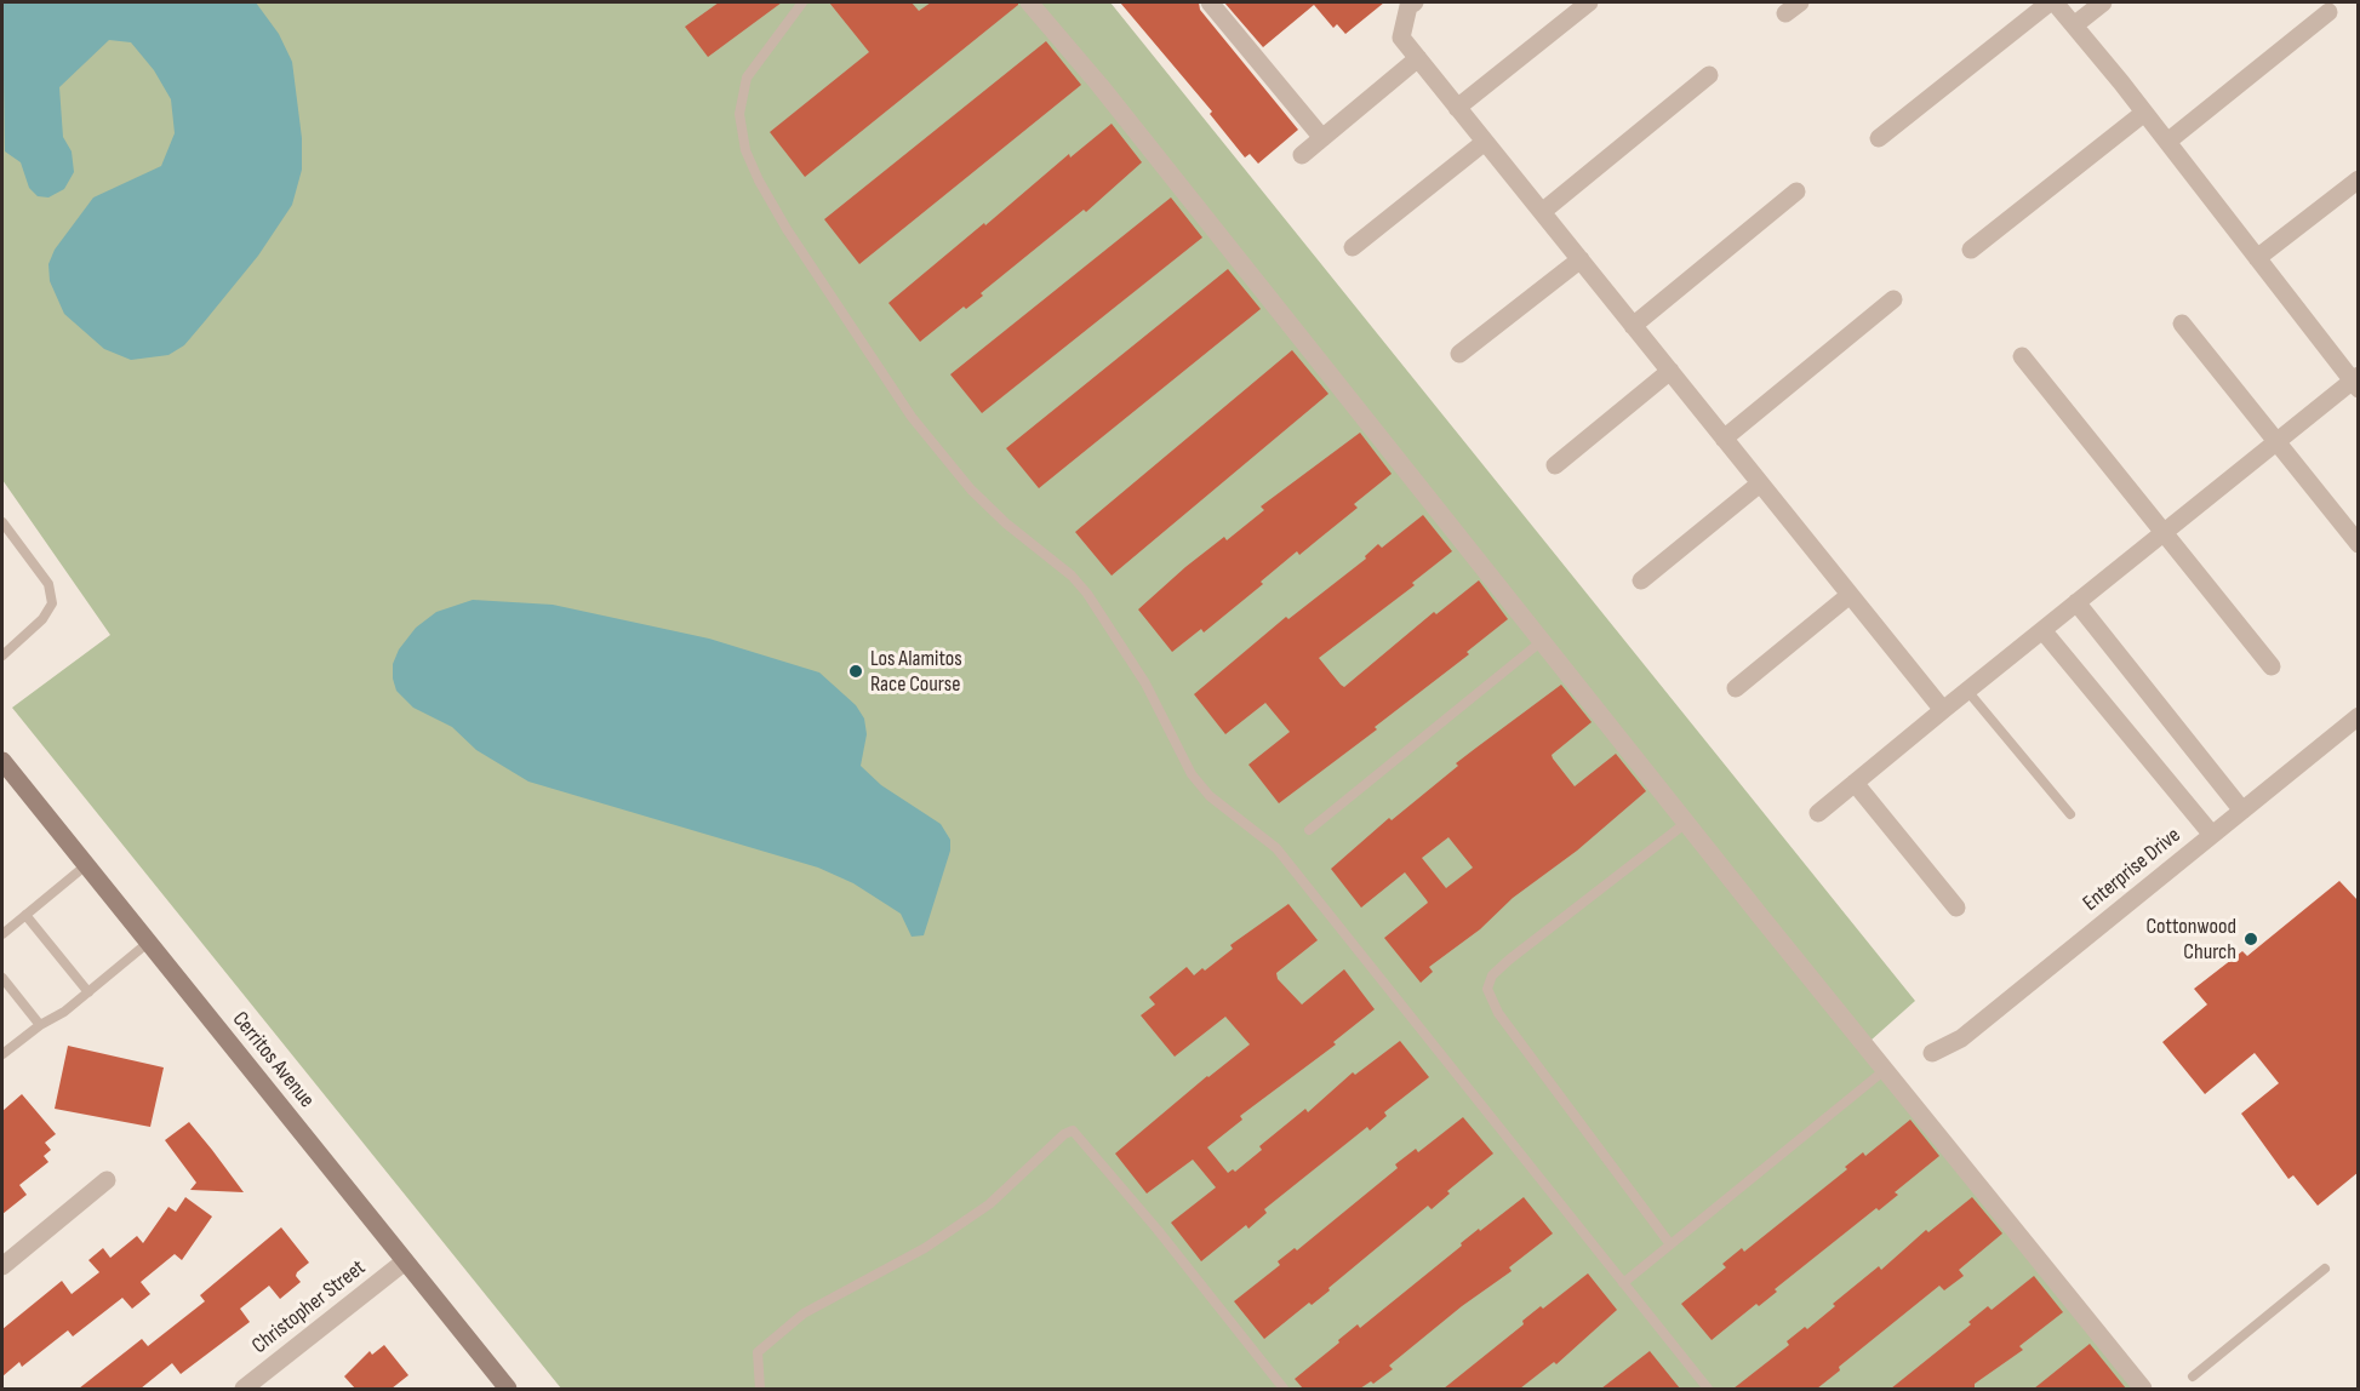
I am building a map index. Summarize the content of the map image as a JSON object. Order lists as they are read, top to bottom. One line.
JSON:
{"streets":{"main road":["Cerritos Avenue"],"street":["Enterprise Drive","Christopher Street"]},"crossings":[["Cerritos Avenue","Christopher Street"]],"places":["Los Alamitos Race Course","Cottonwood Church"]}
